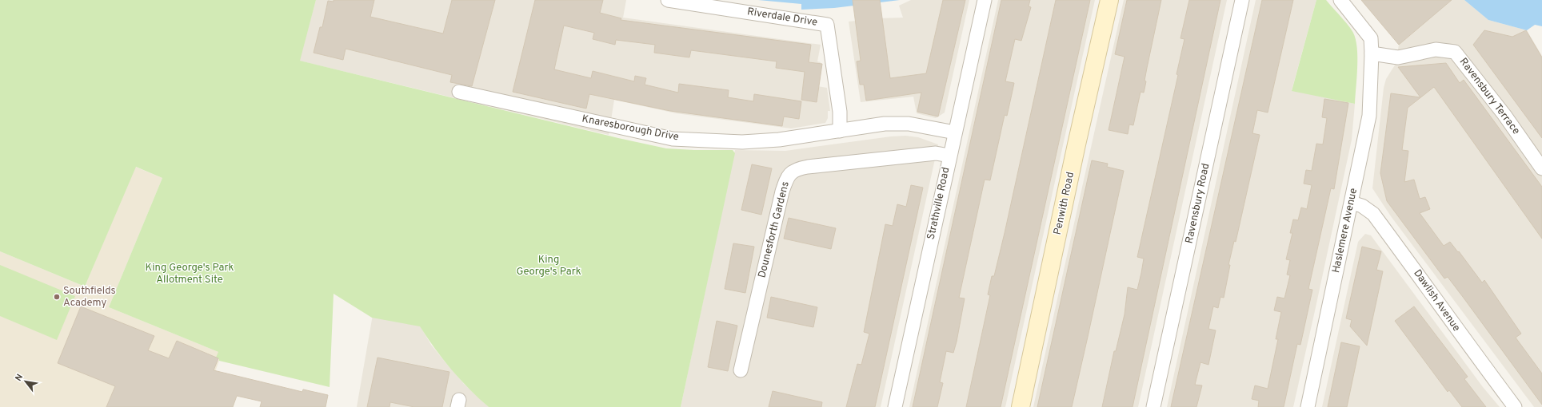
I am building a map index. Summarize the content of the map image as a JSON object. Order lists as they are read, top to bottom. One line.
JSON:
{"streets":{"street":["Riverdale Drive","Ravensbury Terrace","Knaresborough Drive","Strathville Road","Penwith Road","Ravensbury Road","Dounesforth Gardens","Haslemere Avenue","Dawlish Avenue"]},"crossings":[["Riverdale Drive","Knaresborough Drive"],["Ravensbury Terrace","Haslemere Avenue"],["Knaresborough Drive","Strathville Road"],["Strathville Road","Dounesforth Gardens"],["Haslemere Avenue","Dawlish Avenue"]],"parks":["King George's Park","King George's Park Allotment Site"],"places":["Southfields Academy"],"north":"top left"}
